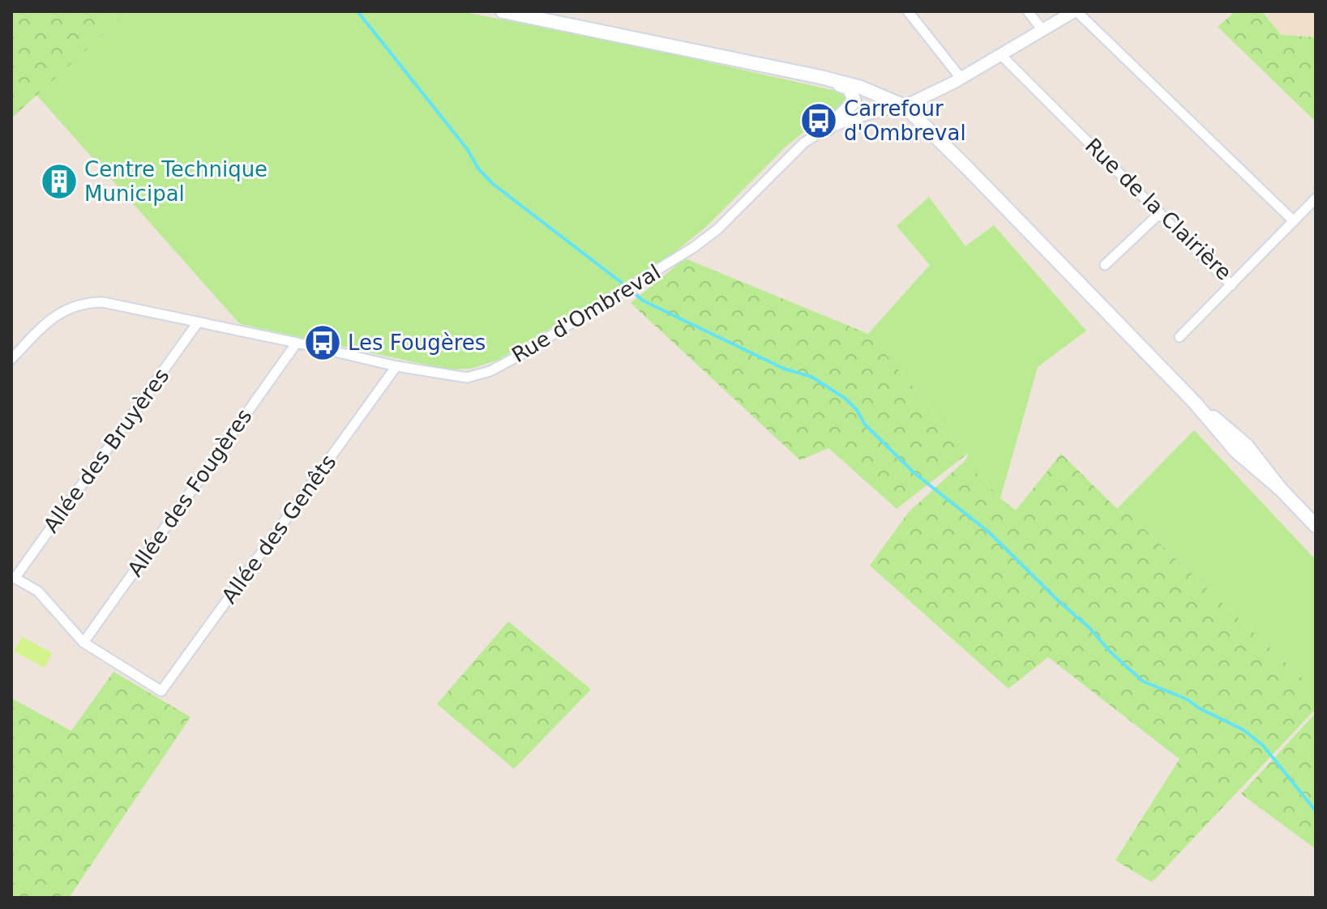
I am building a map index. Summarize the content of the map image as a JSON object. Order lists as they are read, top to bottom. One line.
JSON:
{"streets":{"street":["Rue de la Clairière","Rue d'Ombreval","Allée des Bruyères","Allée des Fougères","Allée des Genêts"]},"crossings":[["Rue d'Ombreval","Allée des Bruyères"],["Rue d'Ombreval","Allée des Fougères"],["Rue d'Ombreval","Allée des Genêts"],["Allée des Fougères","Allée des Genêts"]],"places":{"bus stop":["Carrefour d'Ombreval","Les Fougères"],"building":["Centre Technique Municipal"]}}
